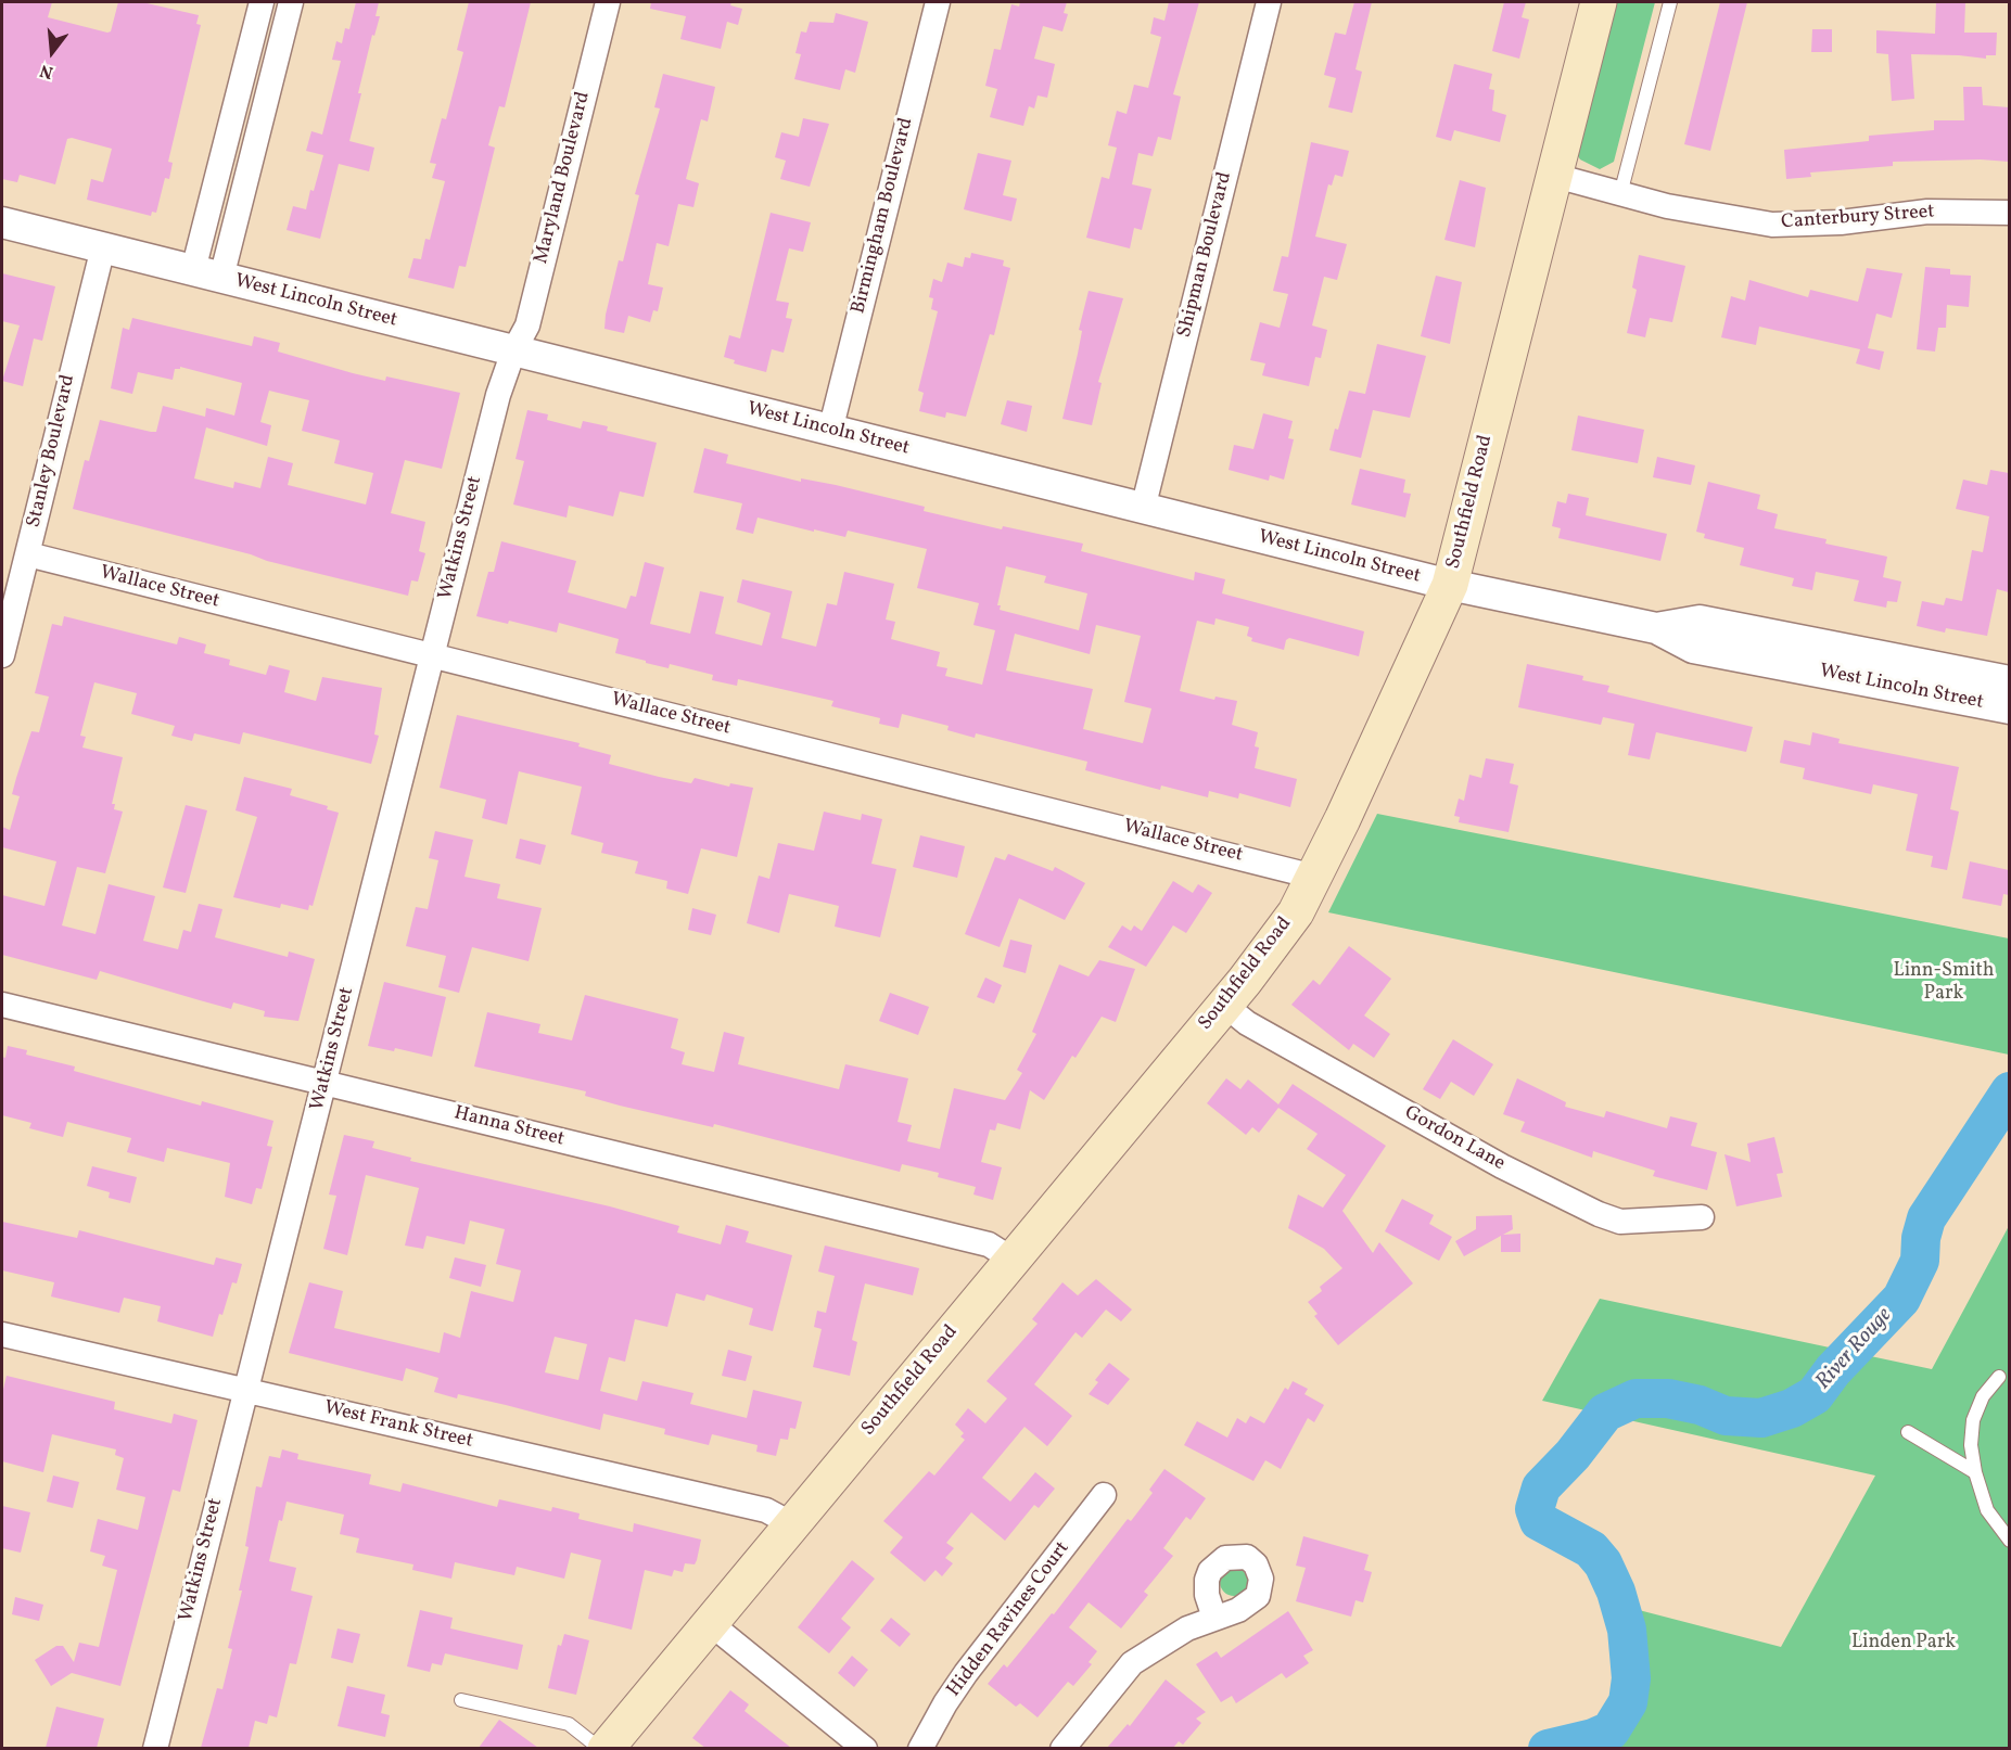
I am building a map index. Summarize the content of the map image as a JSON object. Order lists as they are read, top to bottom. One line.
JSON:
{"streets":{"main road":["Southfield Road"],"street":["Maryland Boulevard","Birmingham Boulevard","Canterbury Street","Shipman Boulevard","West Lincoln Street","Stanley Boulevard","Watkins Street","Wallace Street","Hanna Street","Gordon Lane","West Frank Street","Hidden Ravines Court"]},"crossings":[["Maryland Boulevard","West Lincoln Street"],["Maryland Boulevard","Watkins Street"],["Birmingham Boulevard","West Lincoln Street"],["Canterbury Street","Southfield Road"],["Shipman Boulevard","West Lincoln Street"],["West Lincoln Street","Stanley Boulevard"],["West Lincoln Street","Southfield Road"],["West Lincoln Street","Watkins Street"],["Stanley Boulevard","Wallace Street"],["Southfield Road","Wallace Street"],["Southfield Road","Hanna Street"],["Southfield Road","Gordon Lane"],["Southfield Road","West Frank Street"],["Watkins Street","Wallace Street"],["Watkins Street","Hanna Street"],["Watkins Street","West Frank Street"]],"water":["River Rouge"],"parks":["Linn-Smith Park","Linden Park"],"north":"bottom"}
